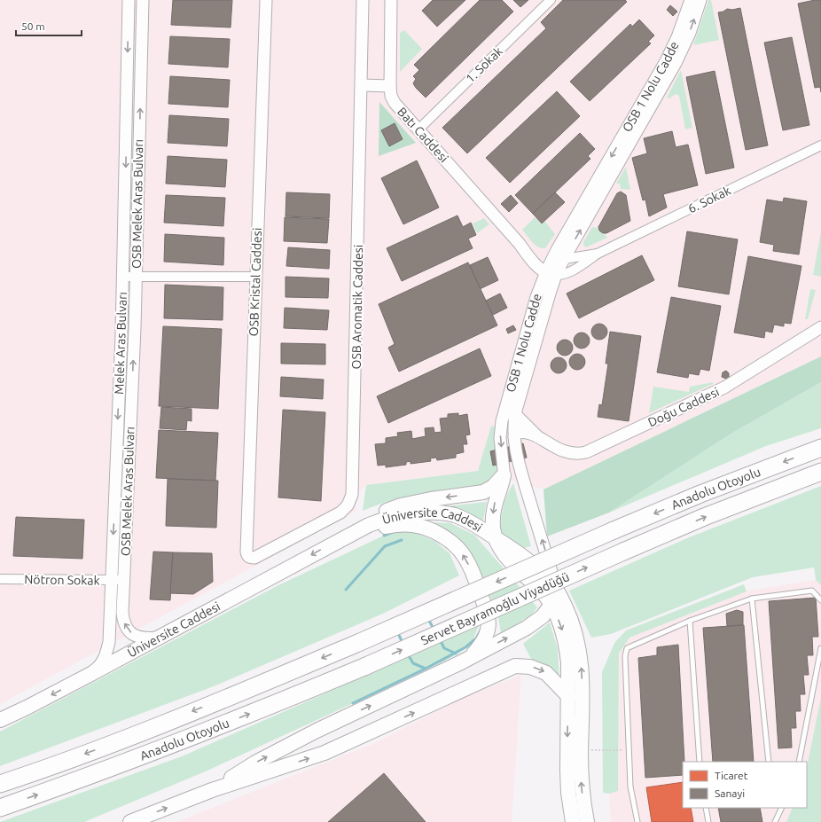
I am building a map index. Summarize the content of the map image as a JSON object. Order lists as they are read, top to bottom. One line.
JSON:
{"streets":{"highway":["Anadolu Otoyolu","Servet Bayramoğlu Viyadüğü"],"main road":["OSB 1 Nolu Cadde","Üniversite Caddesi"],"street":["1. Sokak","Batı Caddesi","6. Sokak","OSB Melek Aras Bulvarı","OSB Kristal Caddesi","OSB Aromatik Caddesi","Melek Aras Bulvarı","Doğu Caddesi","Nötron Sokak"]},"crossings":[["1. Sokak","Batı Caddesi"],["OSB 1 Nolu Cadde","Batı Caddesi"],["OSB 1 Nolu Cadde","6. Sokak"],["OSB 1 Nolu Cadde","Doğu Caddesi"],["OSB 1 Nolu Cadde","Üniversite Caddesi"],["Batı Caddesi","6. Sokak"],["OSB Melek Aras Bulvarı","Üniversite Caddesi"],["OSB Melek Aras Bulvarı","Nötron Sokak"],["OSB Kristal Caddesi","OSB Aromatik Caddesi"],["Melek Aras Bulvarı","Üniversite Caddesi"],["Melek Aras Bulvarı","Nötron Sokak"],["Anadolu Otoyolu","Servet Bayramoğlu Viyadüğü"]],"one_way":["OSB Melek Aras Bulvarı","Melek Aras Bulvarı"],"legend":["Ticaret","Sanayi"],"scale_bar":"50 m"}
